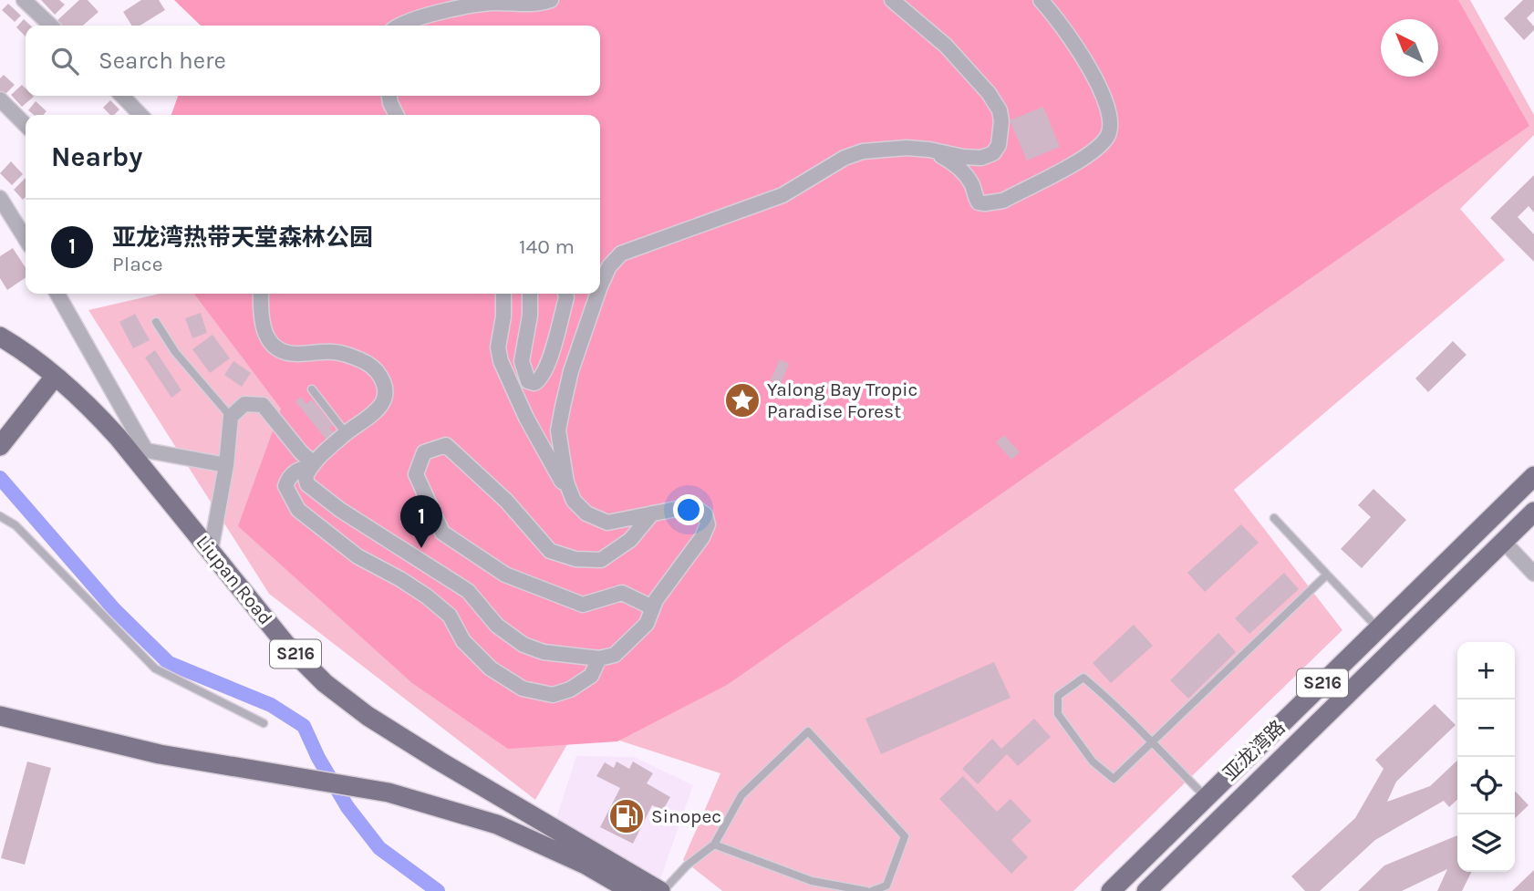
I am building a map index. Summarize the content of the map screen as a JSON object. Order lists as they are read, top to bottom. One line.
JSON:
{"streets":{"main road":["Liupan Road","S216","亚龙湾路"]},"places":{"place":["Yalong Bay Tropic Paradise Forest"],"fuel station":["Sinopec"]},"north":"top left","page":{"search":"Search here","heading":"Nearby","list":[{"mark":"1","name":"亚龙湾热带天堂森林公园","note":"Place","value":"140 m"}],"pins":"1","map_buttons":["+","−"]}}
